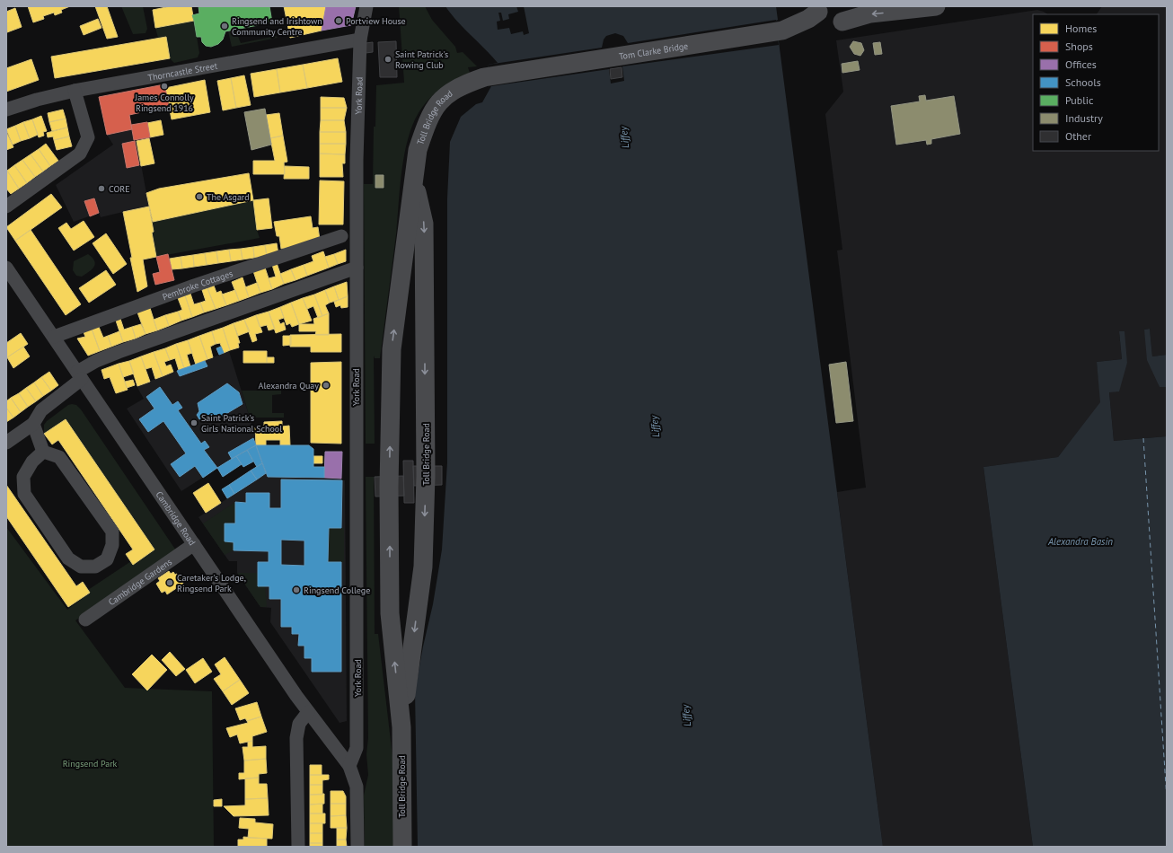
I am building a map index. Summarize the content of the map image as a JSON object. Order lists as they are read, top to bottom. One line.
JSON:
{"streets":{"main road":["Tom Clarke Bridge","Toll Bridge Road"],"street":["Thorncastle Street","York Road","Pembroke Cottages","Cambridge Road","Cambridge Gardens"]},"crossings":[["Tom Clarke Bridge","Toll Bridge Road"],["Thorncastle Street","York Road"],["York Road","Cambridge Road"],["Pembroke Cottages","Cambridge Road"],["Cambridge Road","Cambridge Gardens"]],"water":["Liffey","Alexandra Basin"],"parks":["Ringsend Park"],"places":["Portview House","Ringsend and Irishtown Community Centre","Saint Patrick's Rowing Club","James Connolly Ringsend 1916","CORE","The Asgard","Alexandra Quay","Saint Patrick's Girls National School","Caretaker's Lodge, Ringsend Park","Ringsend College"],"legend":["Homes","Shops","Offices","Schools","Public","Industry","Other"]}
